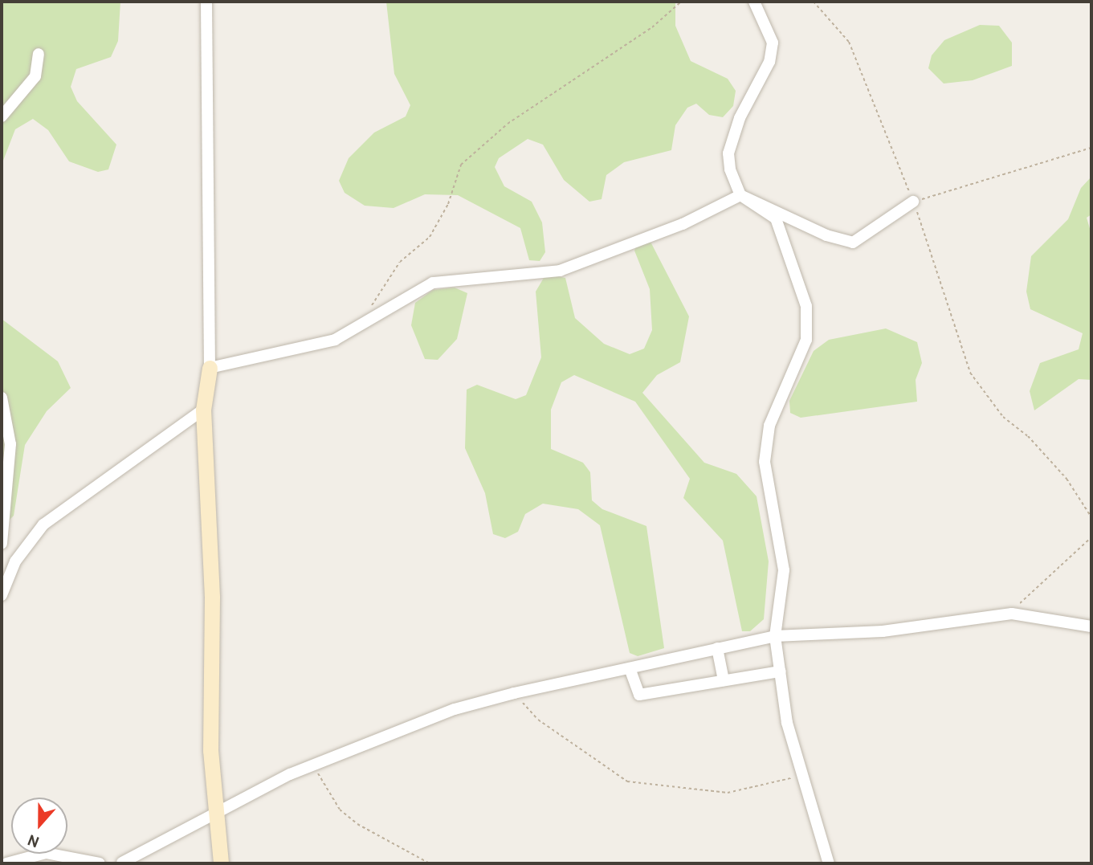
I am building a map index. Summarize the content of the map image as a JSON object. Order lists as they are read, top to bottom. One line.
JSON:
{"north":"bottom"}
